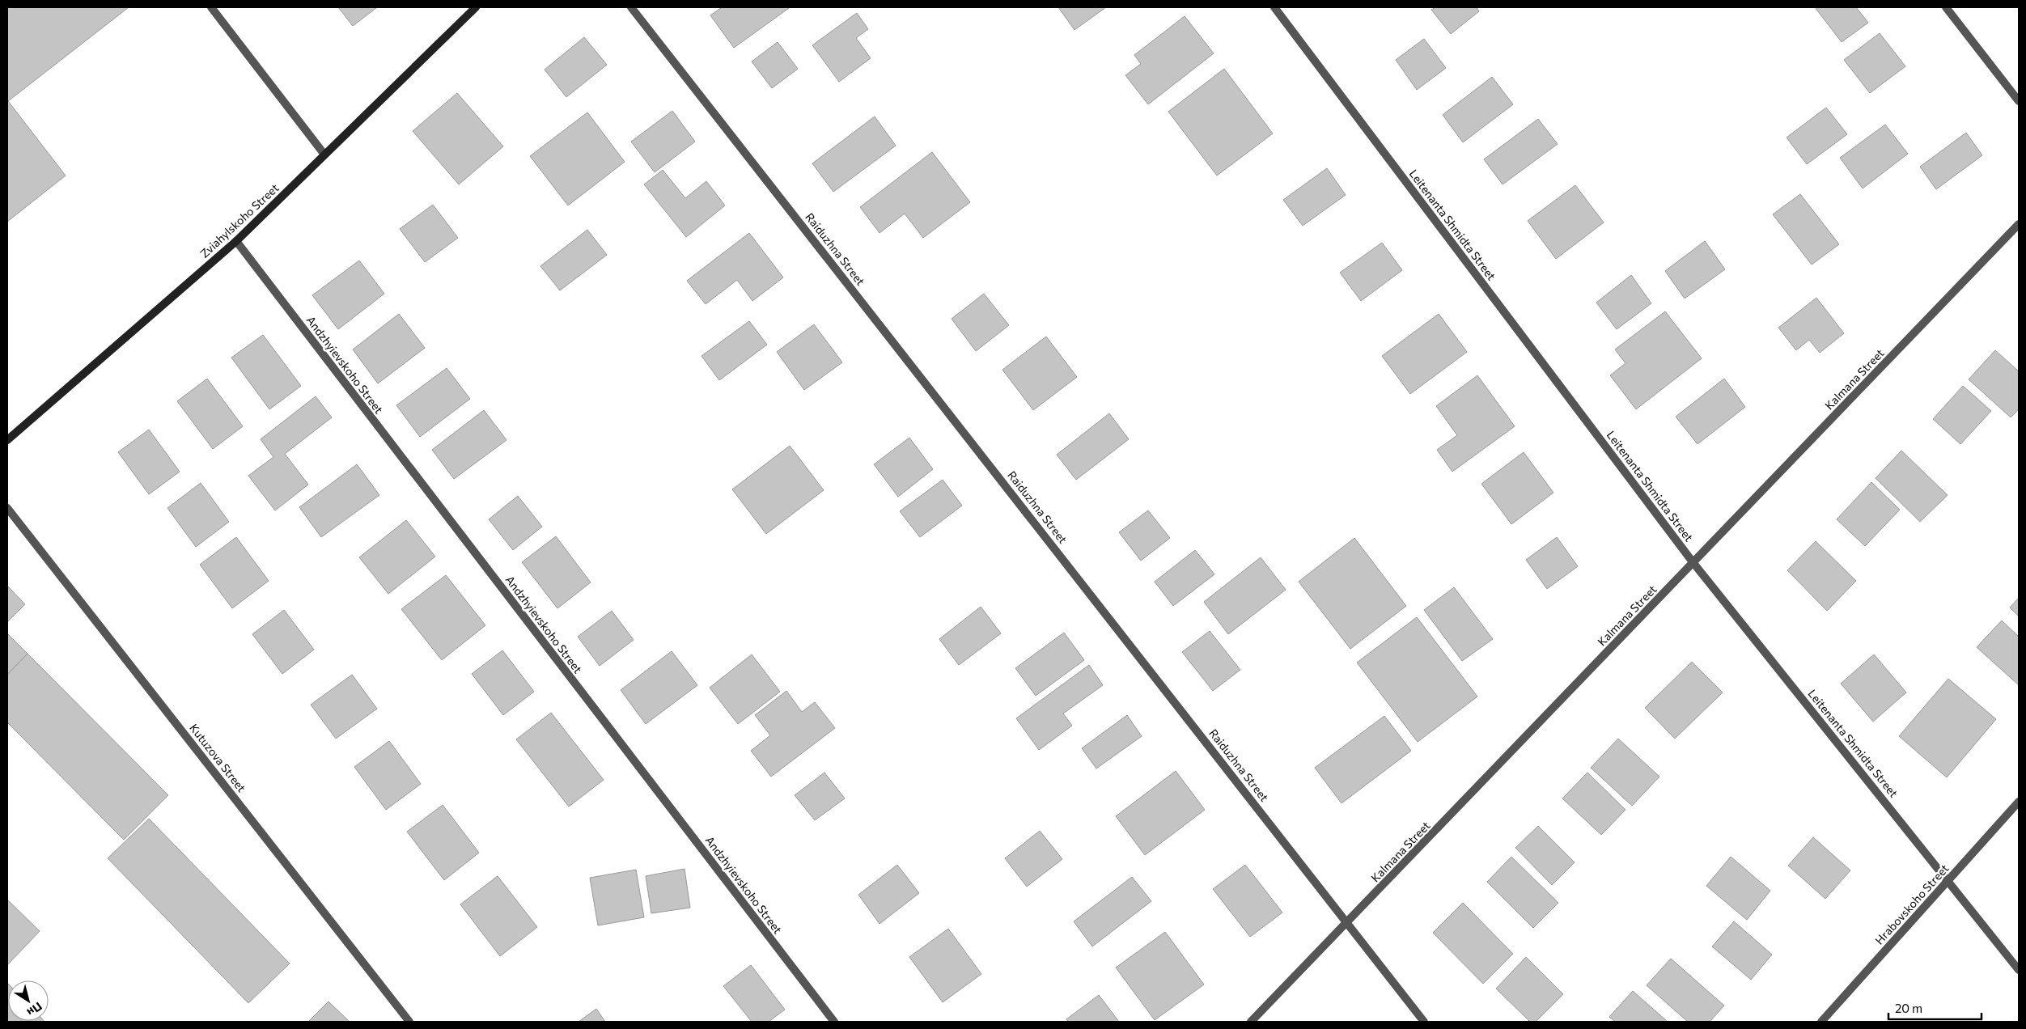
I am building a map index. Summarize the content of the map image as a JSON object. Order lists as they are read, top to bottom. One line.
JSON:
{"streets":{"street":["Zviahylskoho Street","Leitenanta Shmidta Street","Raiduzhna Street","Andzhyievskoho Street","Kalmana Street","Kutuzova Street","Hrabovskoho Street"]},"crossings":[["Zviahylskoho Street","Andzhyievskoho Street"],["Leitenanta Shmidta Street","Kalmana Street"],["Leitenanta Shmidta Street","Hrabovskoho Street"],["Raiduzhna Street","Kalmana Street"]],"scale_bar":"20 m","north":"bottom right"}
